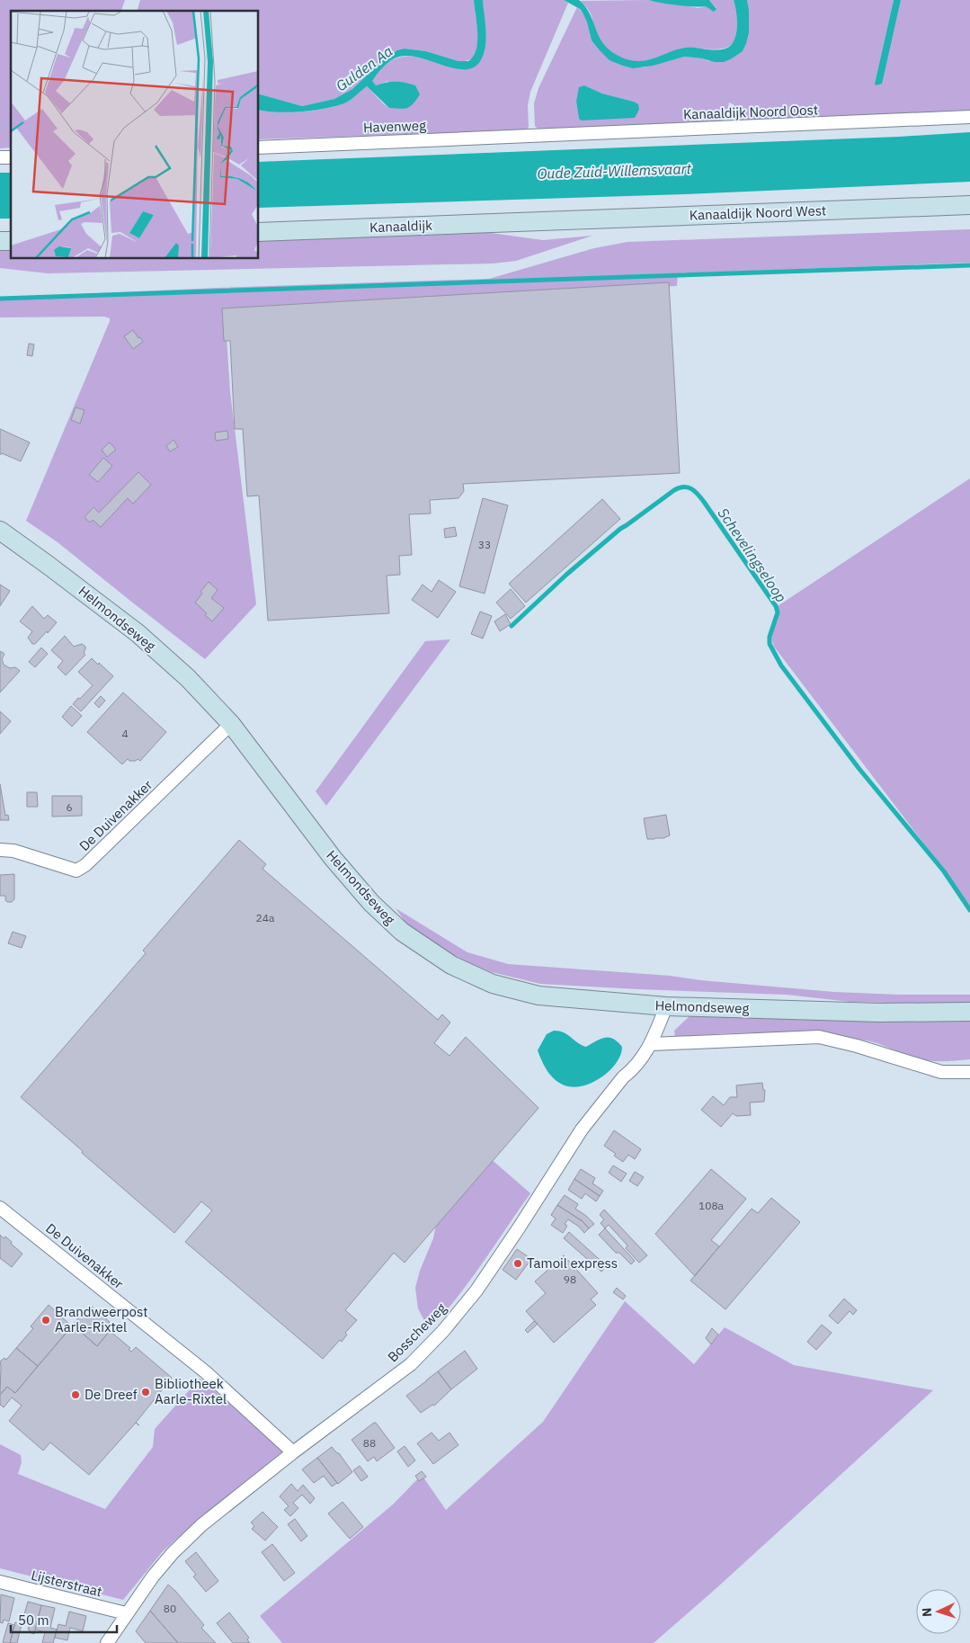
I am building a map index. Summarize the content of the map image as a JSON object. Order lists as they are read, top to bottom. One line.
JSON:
{"streets":{"street":["Kanaaldijk Noord Oost","Havenweg","Kanaaldijk Noord West","Kanaaldijk","Helmondseweg","De Duivenakker","Bosscheweg","Lijsterstraat"]},"crossings":[["Kanaaldijk Noord Oost","Havenweg"],["Kanaaldijk Noord West","Kanaaldijk"],["Helmondseweg","De Duivenakker"],["Helmondseweg","Bosscheweg"],["De Duivenakker","Bosscheweg"],["Bosscheweg","Lijsterstraat"]],"water":["Gulden Aa","Oude Zuid-Willemsvaart","Schevelingseloop"],"places":["Tamoil express","Brandweerpost Aarle-Rixtel","Bibliotheek Aarle-Rixtel","De Dreef"],"house_numbers":["33","4","6","24a","108a","98","88","80"],"scale_bar":"50 m","north":"left"}
